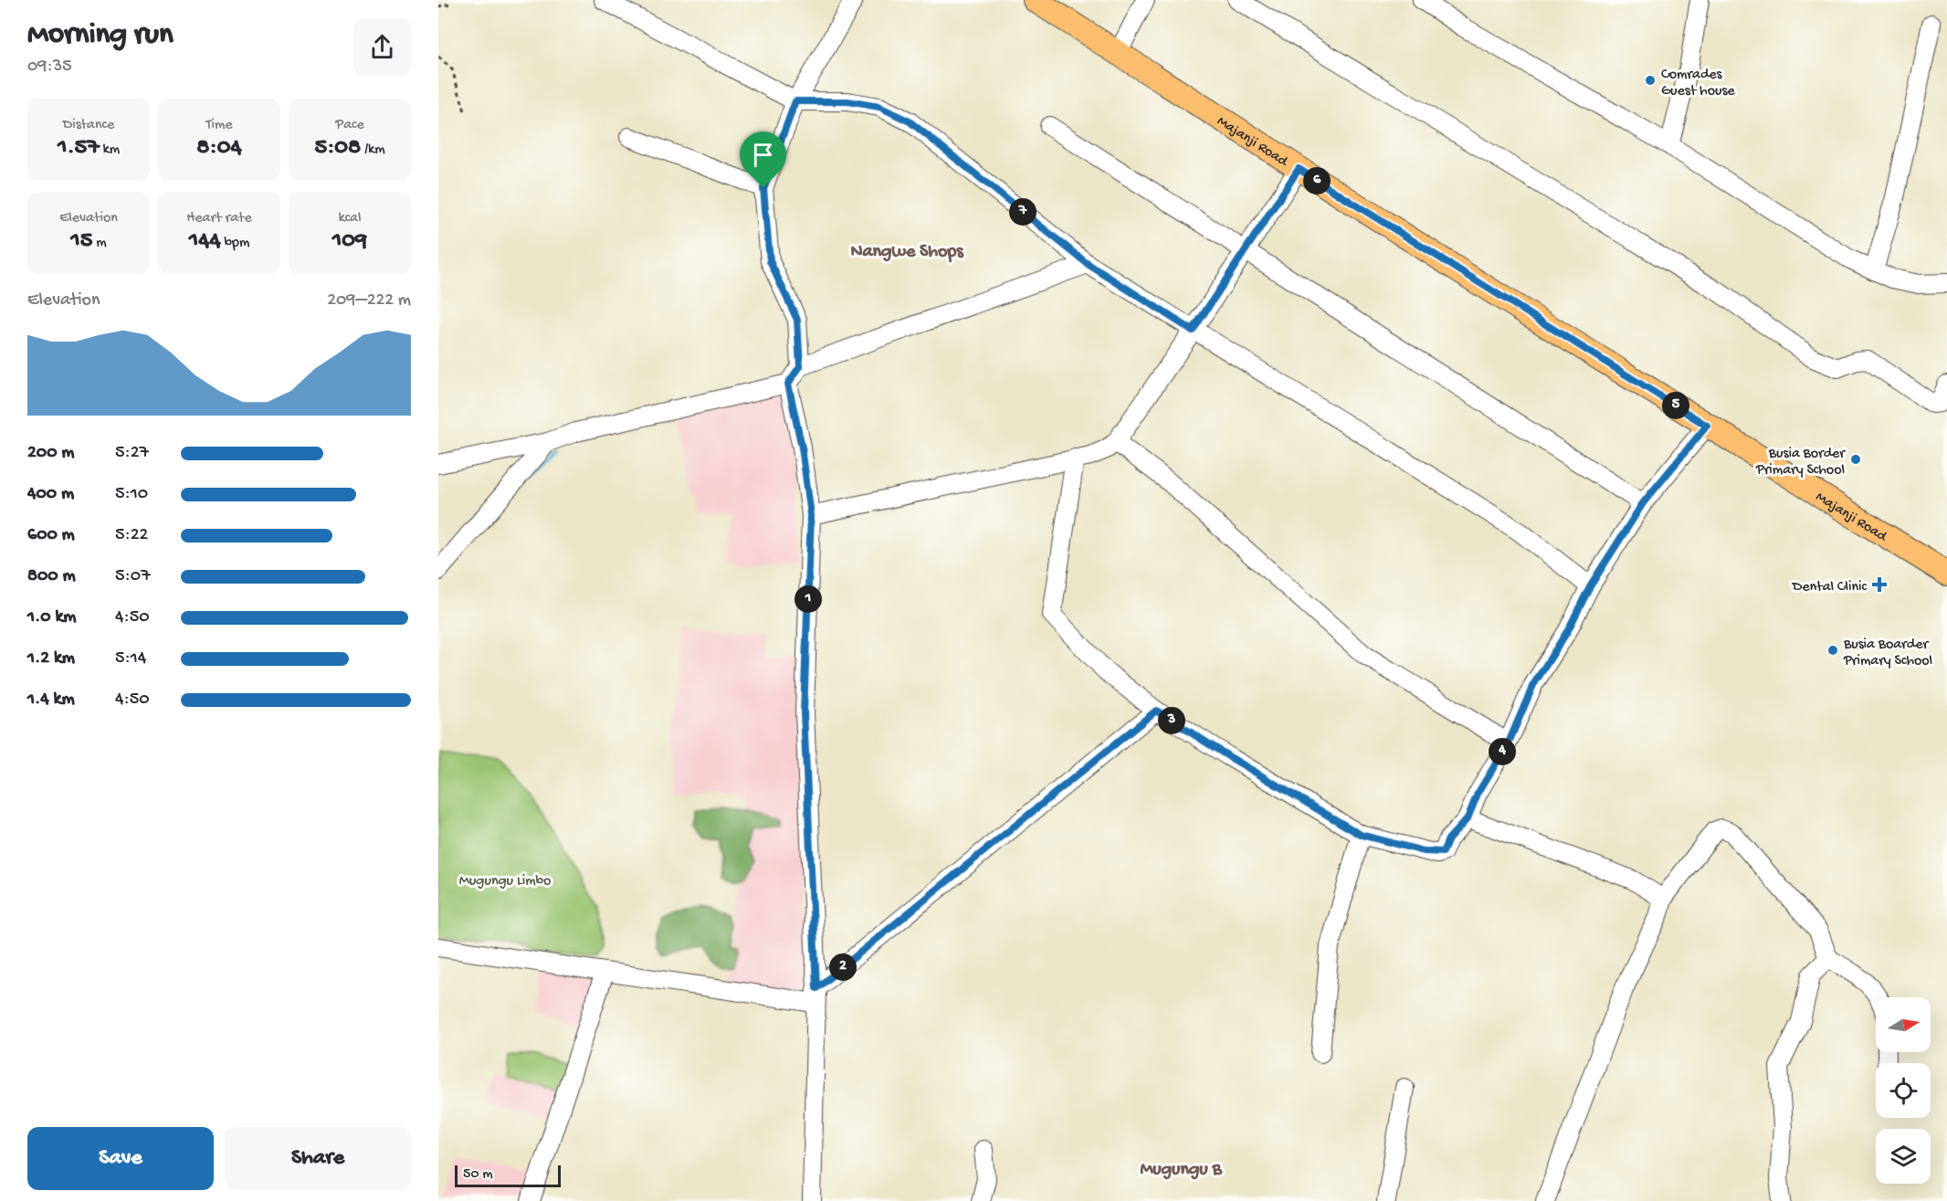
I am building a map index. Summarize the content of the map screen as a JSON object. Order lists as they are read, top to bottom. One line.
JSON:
{"streets":{"main road":["Majanji Road"]},"districts":["Nangwe Shops","Mugungu B"],"parks":["Mugungu Limbo"],"places":{"other":["Comrades Guest house","Busia Border Primary School","Busia Boarder Primary School"],"health":["Dental Clinic"]},"scale_bar":"50 m","north":"right","page":{"heading":["Morning run","09:35"],"stats":[["Distance","1.57 km"],["Time","8:04"],["Pace","5:08 /km"],["Elevation","15 m"],["Heart rate","144 bpm"],["kcal","109"]],"pins":["6","7","5","1","3","4","2"],"chart":["Elevation","209–222 m"],"list":[{"name":"200 m","note":"5:27"},{"name":"400 m","note":"5:10"},{"name":"600 m","note":"5:22"},{"name":"800 m","note":"5:07"},{"name":"1.0 km","note":"4:50"},{"name":"1.2 km","note":"5:14"},{"name":"1.4 km","note":"4:50"}],"buttons":["Save","Share"],"scale":"50 m"}}
